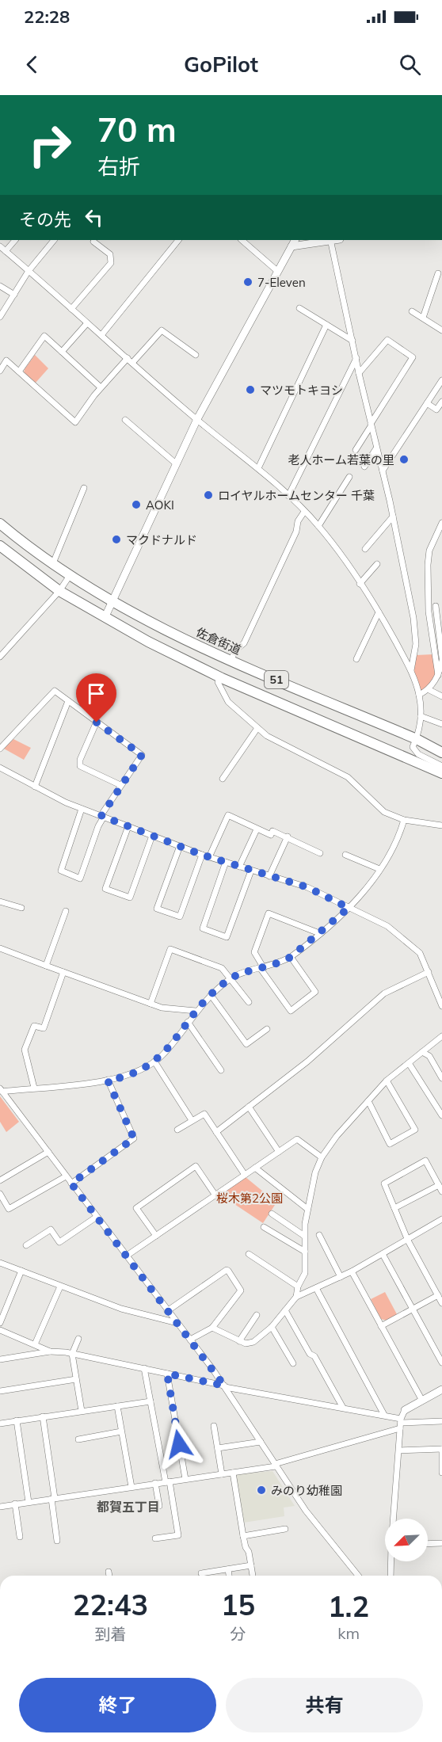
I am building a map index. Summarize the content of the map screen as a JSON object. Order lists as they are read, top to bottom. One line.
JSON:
{"streets":{"highway":["佐倉街道","51"]},"districts":["都賀五丁目"],"parks":["桜木第2公園"],"places":["7-Eleven","マツモトキヨシ","老人ホーム若葉の里","ロイヤルホームセンター 千葉","AOKI","マクドナルド","みのり幼稚園"],"north":"bottom left","page":{"status":"22:28","header":"GoPilot","turn":["70 m","右折"],"then":"その先","eta":["22:43","到着","15","分","1.2","km"],"buttons":["終了","共有"]}}
